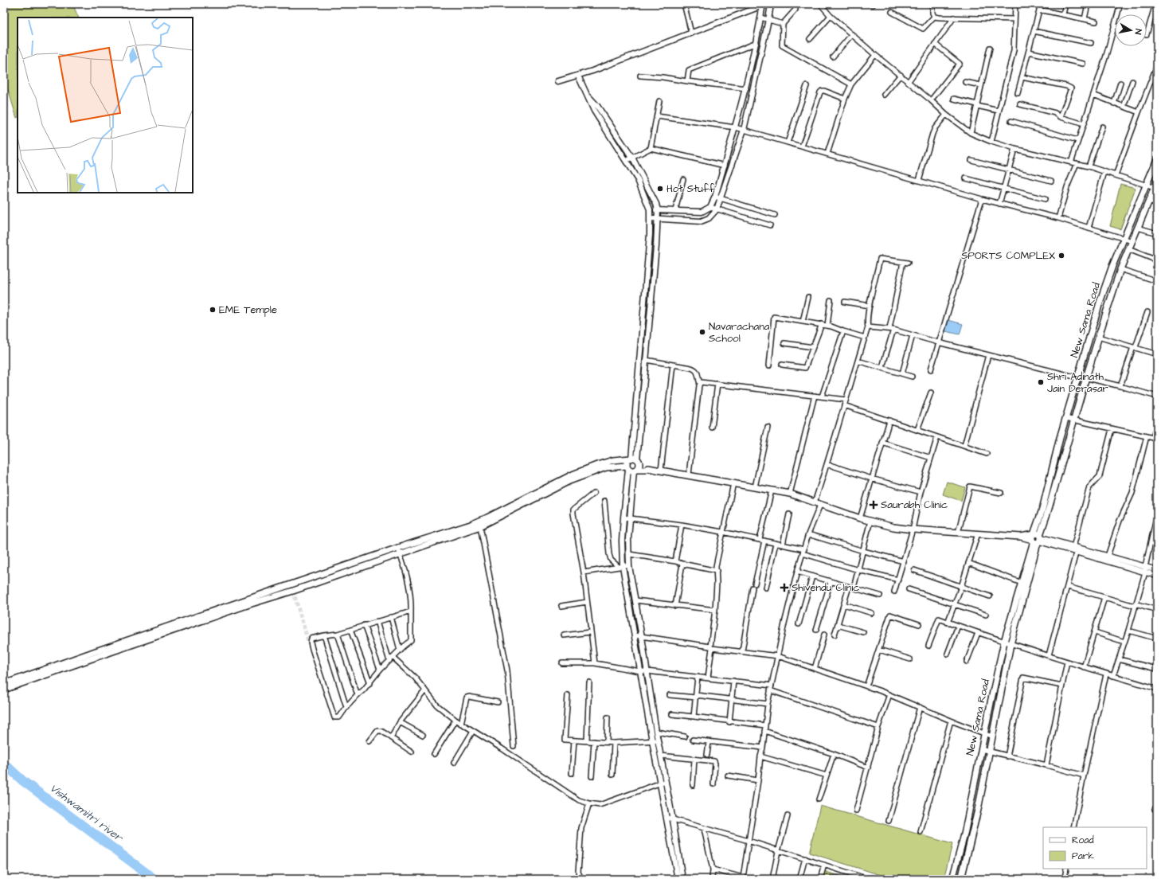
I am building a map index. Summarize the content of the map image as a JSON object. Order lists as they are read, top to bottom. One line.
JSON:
{"streets":{"main road":["New Sama Road"]},"water":["Vishwamitri river"],"places":{"other":["Hot Stuff","SPORTS COMPLEX","EME Temple","Navarachana School","Shri Adinath Jain Derasar"],"health":["Saurabh Clinic","Shivendu Clinic"]},"legend":["Road","Park"],"north":"right"}
